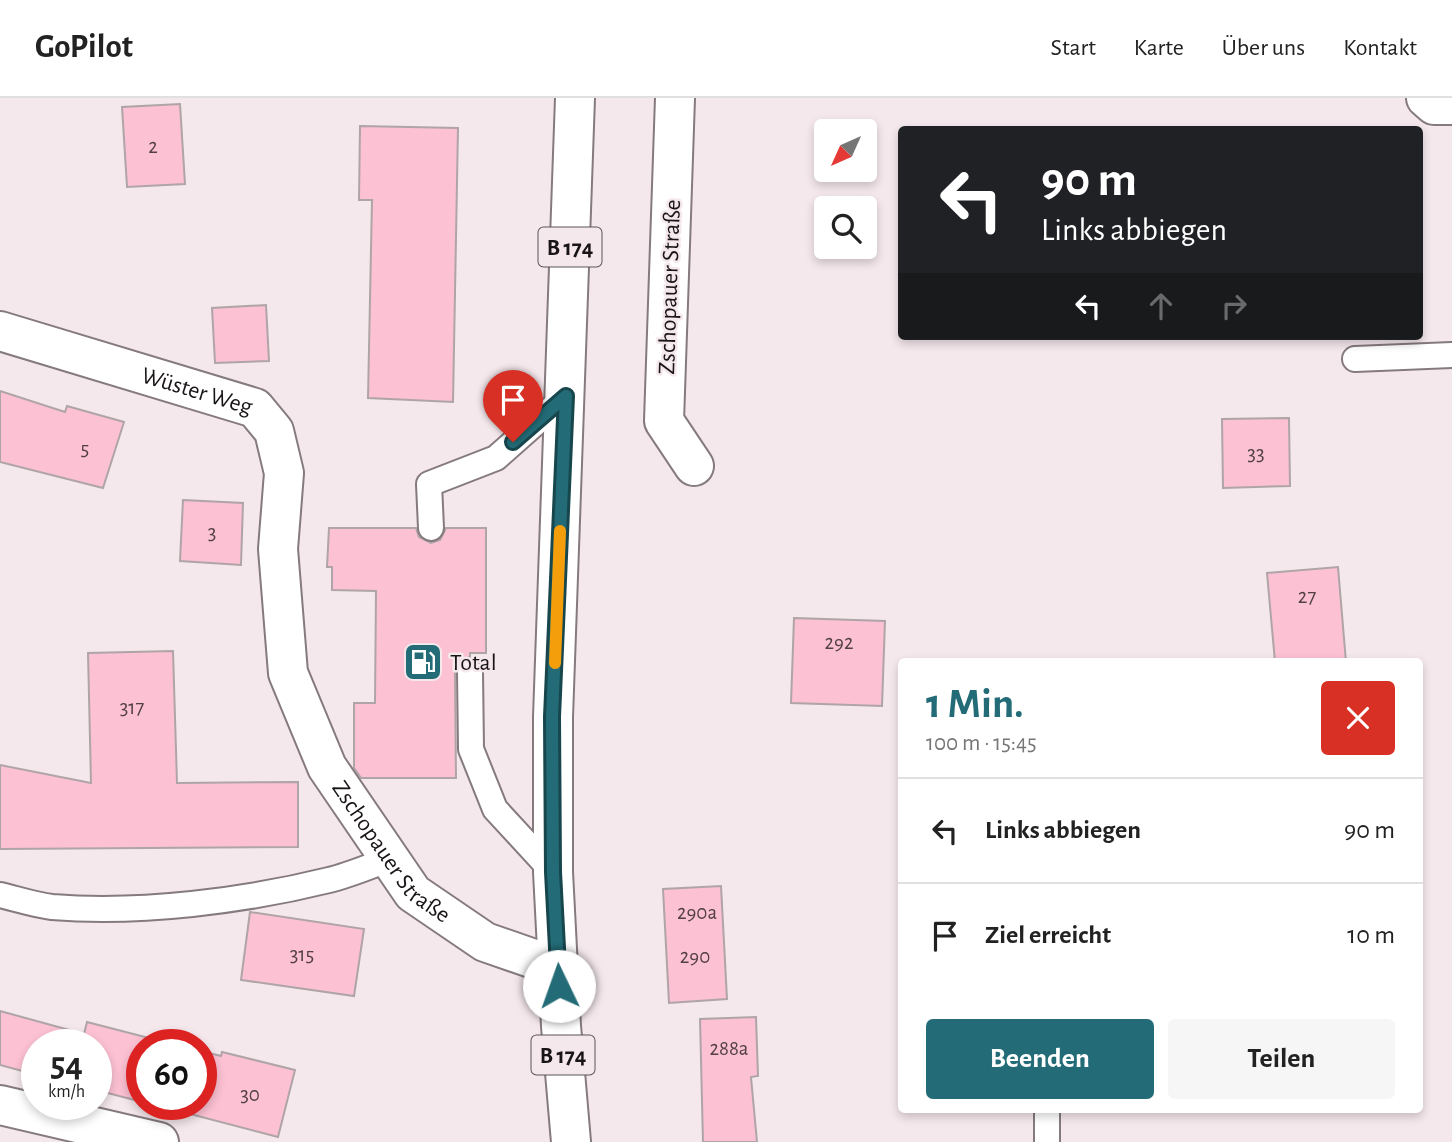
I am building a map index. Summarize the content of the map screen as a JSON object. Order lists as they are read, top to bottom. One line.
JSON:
{"streets":{"street":["B 174","Zschopauer Straße","Wüster Weg"]},"crossings":[["B 174","Zschopauer Straße"],["Zschopauer Straße","Wüster Weg"]],"places":{"fuel station":["Total"]},"house_numbers":["2","5","33","3","27","292","317","290a","315","290","288a","30"],"north":"bottom left","page":{"header":"GoPilot","nav":["Start","Karte","Über uns","Kontakt"],"turn":["90 m","Links abbiegen"],"heading":["1 Min.","100 m · 15:45"],"list":[{"name":"Links abbiegen","value":"90 m"},{"name":"Ziel erreicht","value":"10 m"}],"buttons":["Beenden","Teilen"],"speed":"54 km/h","limit":"60"}}
